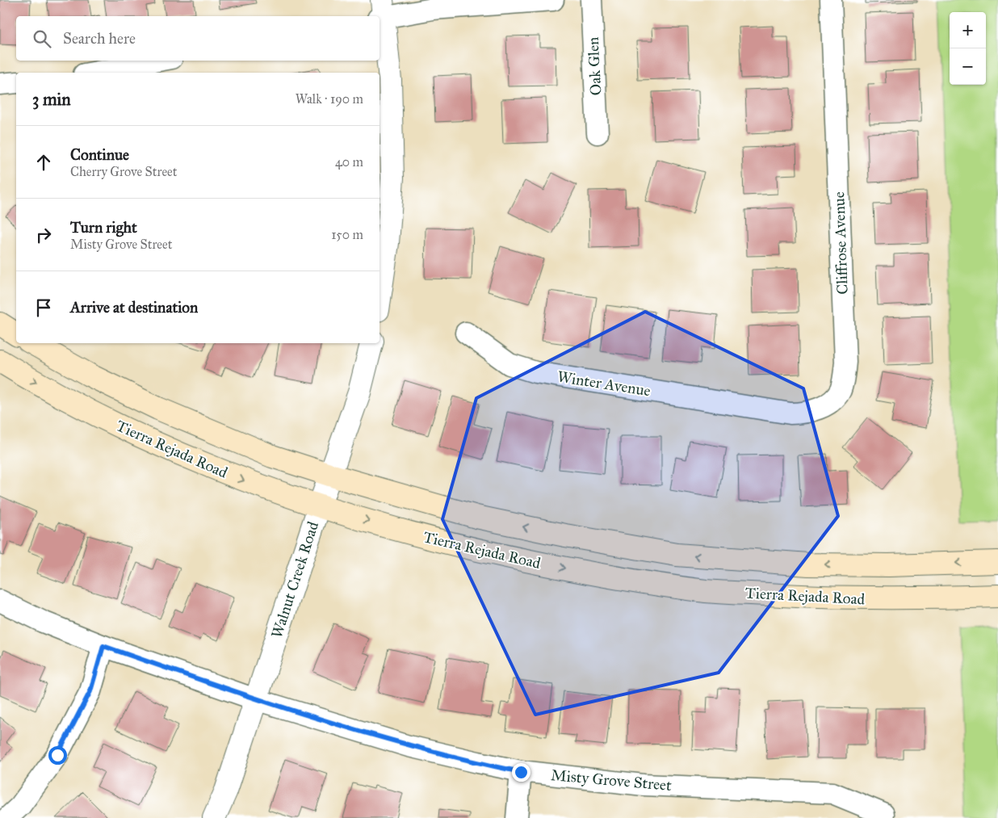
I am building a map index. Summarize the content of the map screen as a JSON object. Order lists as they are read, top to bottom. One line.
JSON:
{"streets":{"main road":["Tierra Rejada Road"],"street":["Oak Glen","Cliffrose Avenue","Winter Avenue","Walnut Creek Road","Misty Grove Street"]},"crossings":[["Cliffrose Avenue","Winter Avenue"],["Tierra Rejada Road","Walnut Creek Road"],["Walnut Creek Road","Misty Grove Street"]],"page":{"map_buttons":["+","−"],"search":"Search here","heading":["3 min","Walk · 190 m"],"list":[["Continue","Cherry Grove Street","40 m"],["Turn right","Misty Grove Street","150 m"],"Arrive at destination"]}}
